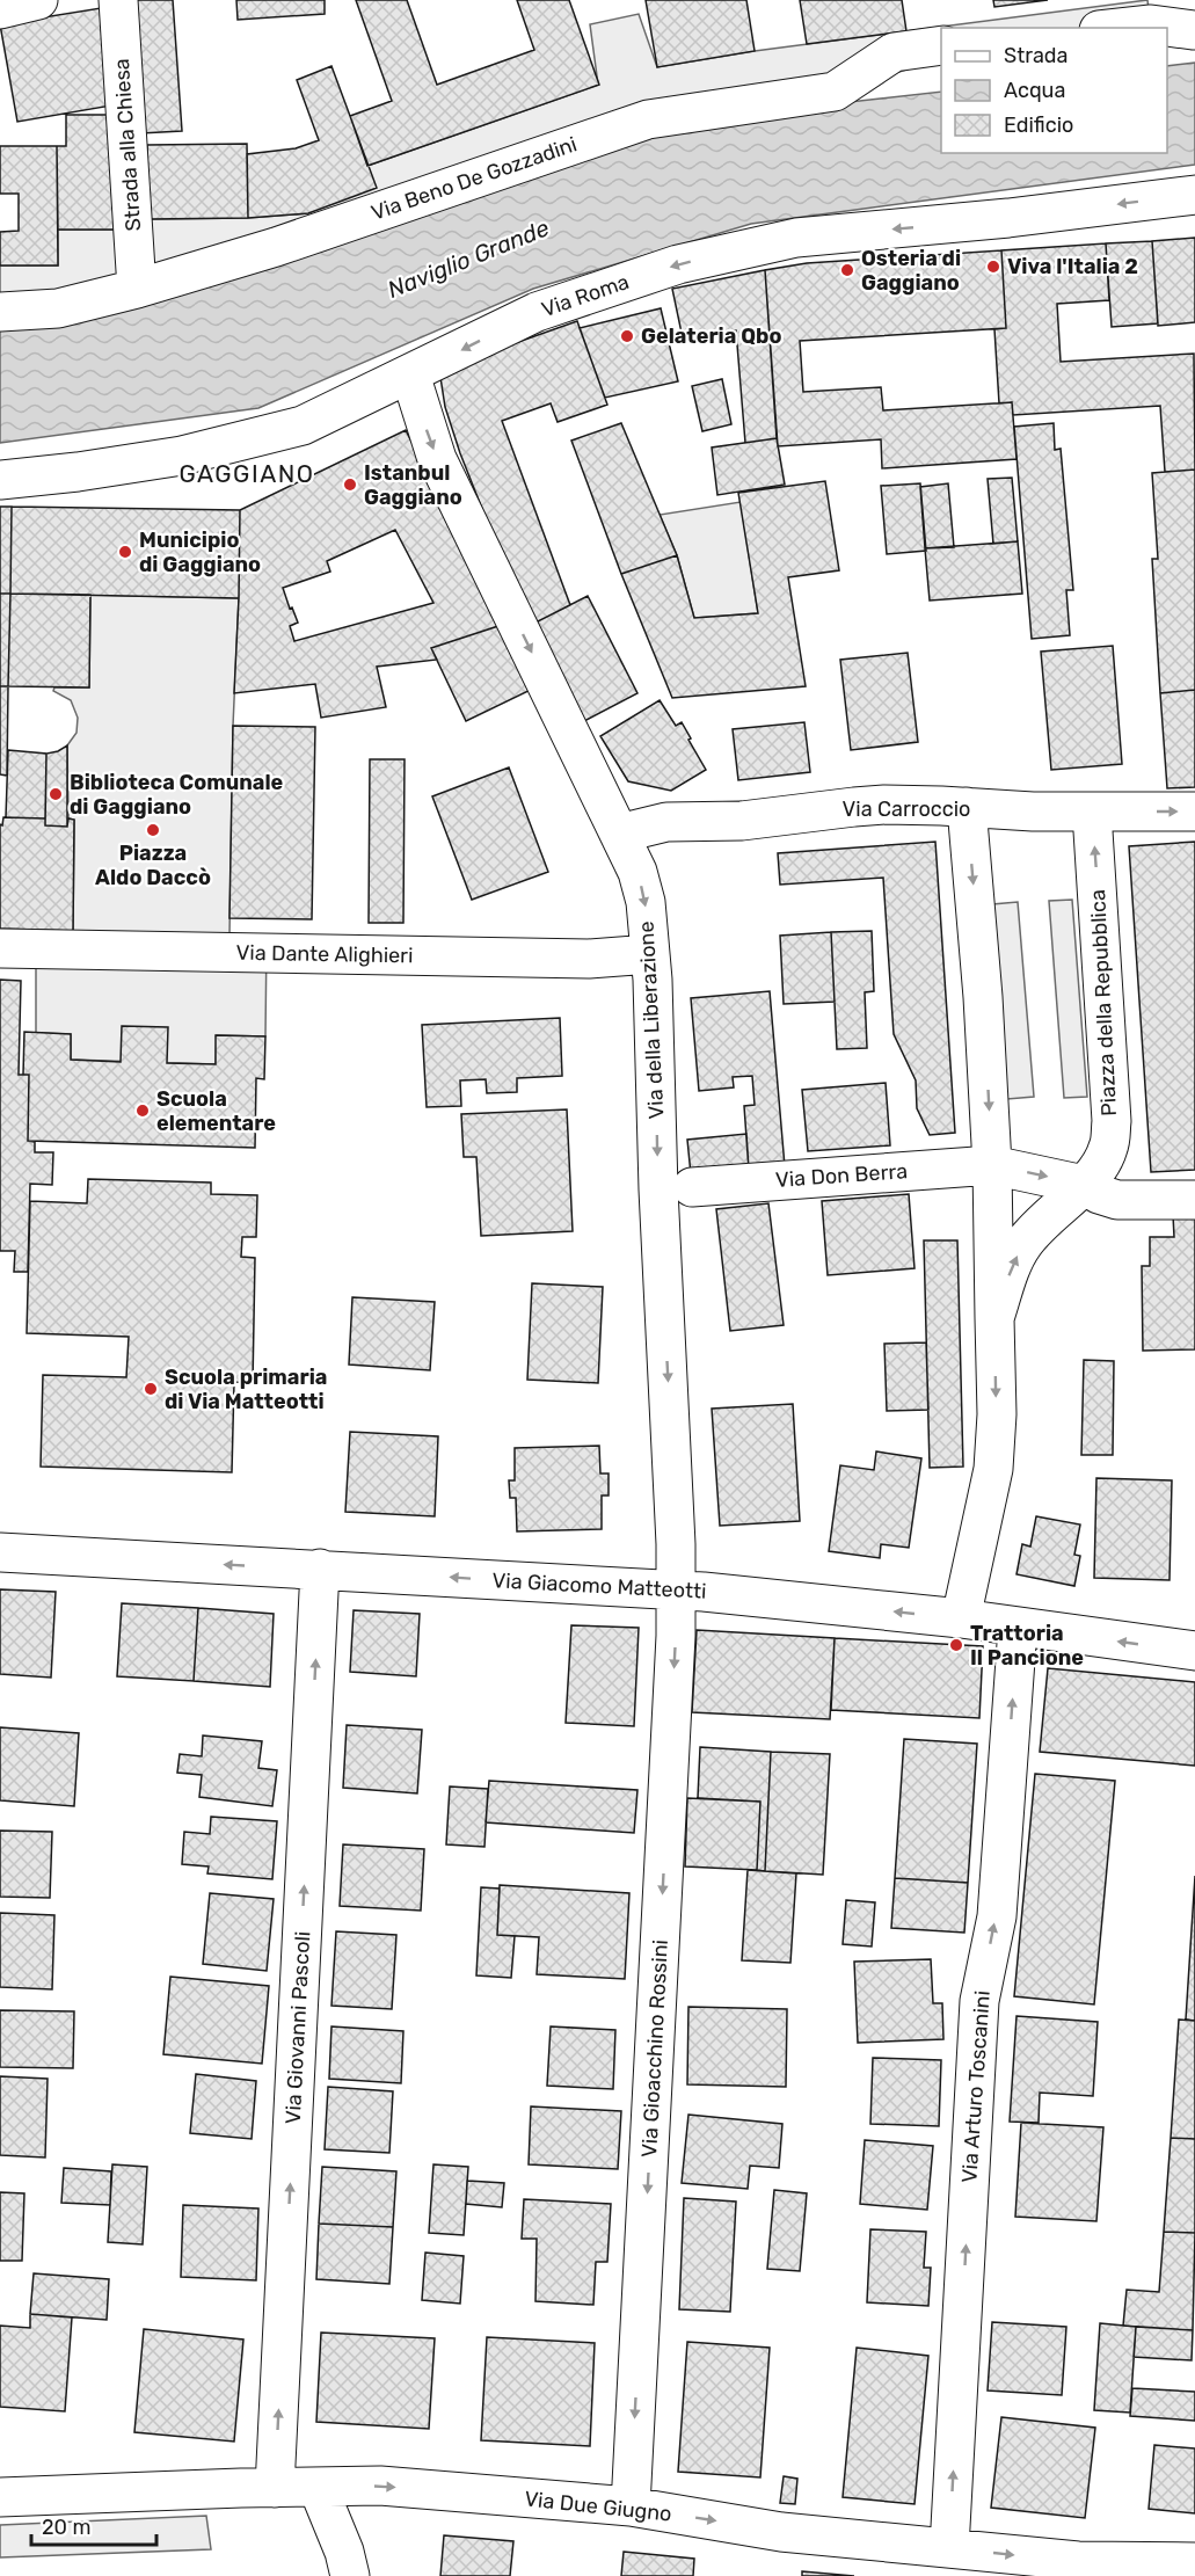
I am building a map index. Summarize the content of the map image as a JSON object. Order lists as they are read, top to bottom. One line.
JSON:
{"streets":{"street":["Strada alla Chiesa","Via Beno De Gozzadini","Via Roma","Via Carroccio","Via Dante Alighieri","Piazza della Repubblica","Via della Liberazione","Via Don Berra","Via Giacomo Matteotti","Via Giovanni Pascoli","Via Gioacchino Rossini","Via Arturo Toscanini","Via Due Giugno"]},"crossings":[["Strada alla Chiesa","Via Beno De Gozzadini"],["Via Roma","Via della Liberazione"],["Via Carroccio","Piazza della Repubblica"],["Via Carroccio","Via della Liberazione"],["Via Dante Alighieri","Via della Liberazione"],["Piazza della Repubblica","Via Don Berra"],["Piazza della Repubblica","Via Giacomo Matteotti"],["Via della Liberazione","Via Giacomo Matteotti"],["Via della Liberazione","Via Gioacchino Rossini"],["Via Giacomo Matteotti","Via Giovanni Pascoli"],["Via Giacomo Matteotti","Via Gioacchino Rossini"],["Via Giacomo Matteotti","Via Arturo Toscanini"],["Via Giovanni Pascoli","Via Due Giugno"],["Via Gioacchino Rossini","Via Due Giugno"],["Via Arturo Toscanini","Via Due Giugno"]],"one_way":["Via Roma","Via della Liberazione","Via Giacomo Matteotti","Via Giovanni Pascoli","Via Gioacchino Rossini","Via Arturo Toscanini","Via Due Giugno"],"districts":["GAGGIANO"],"water":["Naviglio Grande"],"places":["Viva l'Italia 2","Osteria di Gaggiano","Gelateria Qbo","Istanbul Gaggiano","Municipio di Gaggiano","Biblioteca Comunale di Gaggiano","Piazza Aldo Daccò","Scuola elementare","Scuola primaria di Via Matteotti","Trattoria Il Pancione"],"legend":["Strada","Acqua","Edificio"],"scale_bar":"20 m"}
